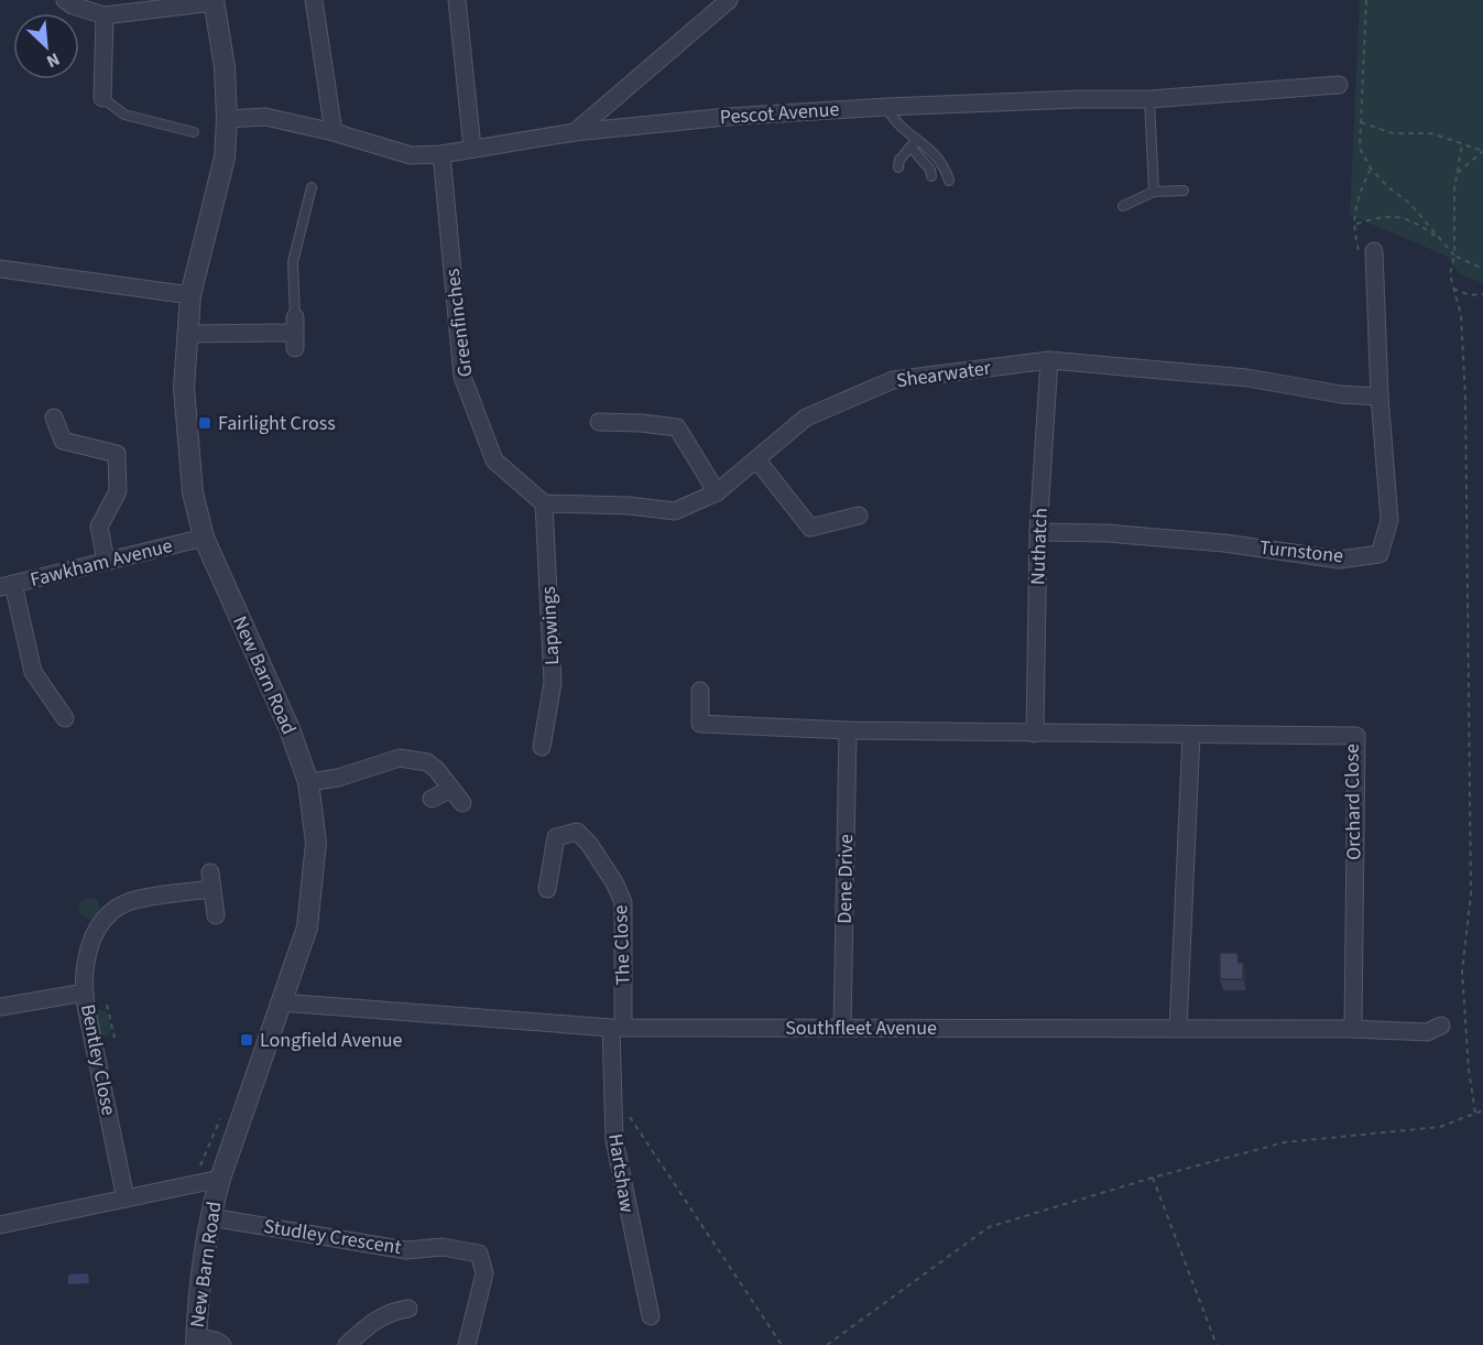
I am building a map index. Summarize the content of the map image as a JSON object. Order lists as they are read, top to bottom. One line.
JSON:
{"streets":{"street":["Pescot Avenue","Greenfinches","Shearwater","Nuthatch","Turnstone","Fawkham Avenue","Lapwings","New Barn Road","Orchard Close","Dene Drive","The Close","Southfleet Avenue","Bentley Close","Hartshaw","Studley Crescent"]},"crossings":[["Pescot Avenue","Greenfinches"],["Pescot Avenue","New Barn Road"],["Greenfinches","Shearwater"],["Greenfinches","Lapwings"],["Shearwater","Nuthatch"],["Shearwater","Turnstone"],["Shearwater","Lapwings"],["Nuthatch","Turnstone"],["Nuthatch","Orchard Close"],["Fawkham Avenue","New Barn Road"],["New Barn Road","Southfleet Avenue"],["New Barn Road","Studley Crescent"],["Orchard Close","Southfleet Avenue"],["Dene Drive","Southfleet Avenue"],["The Close","Southfleet Avenue"],["The Close","Hartshaw"],["Southfleet Avenue","Hartshaw"]],"places":{"transit":["Fairlight Cross","Longfield Avenue"]},"north":"bottom right"}
